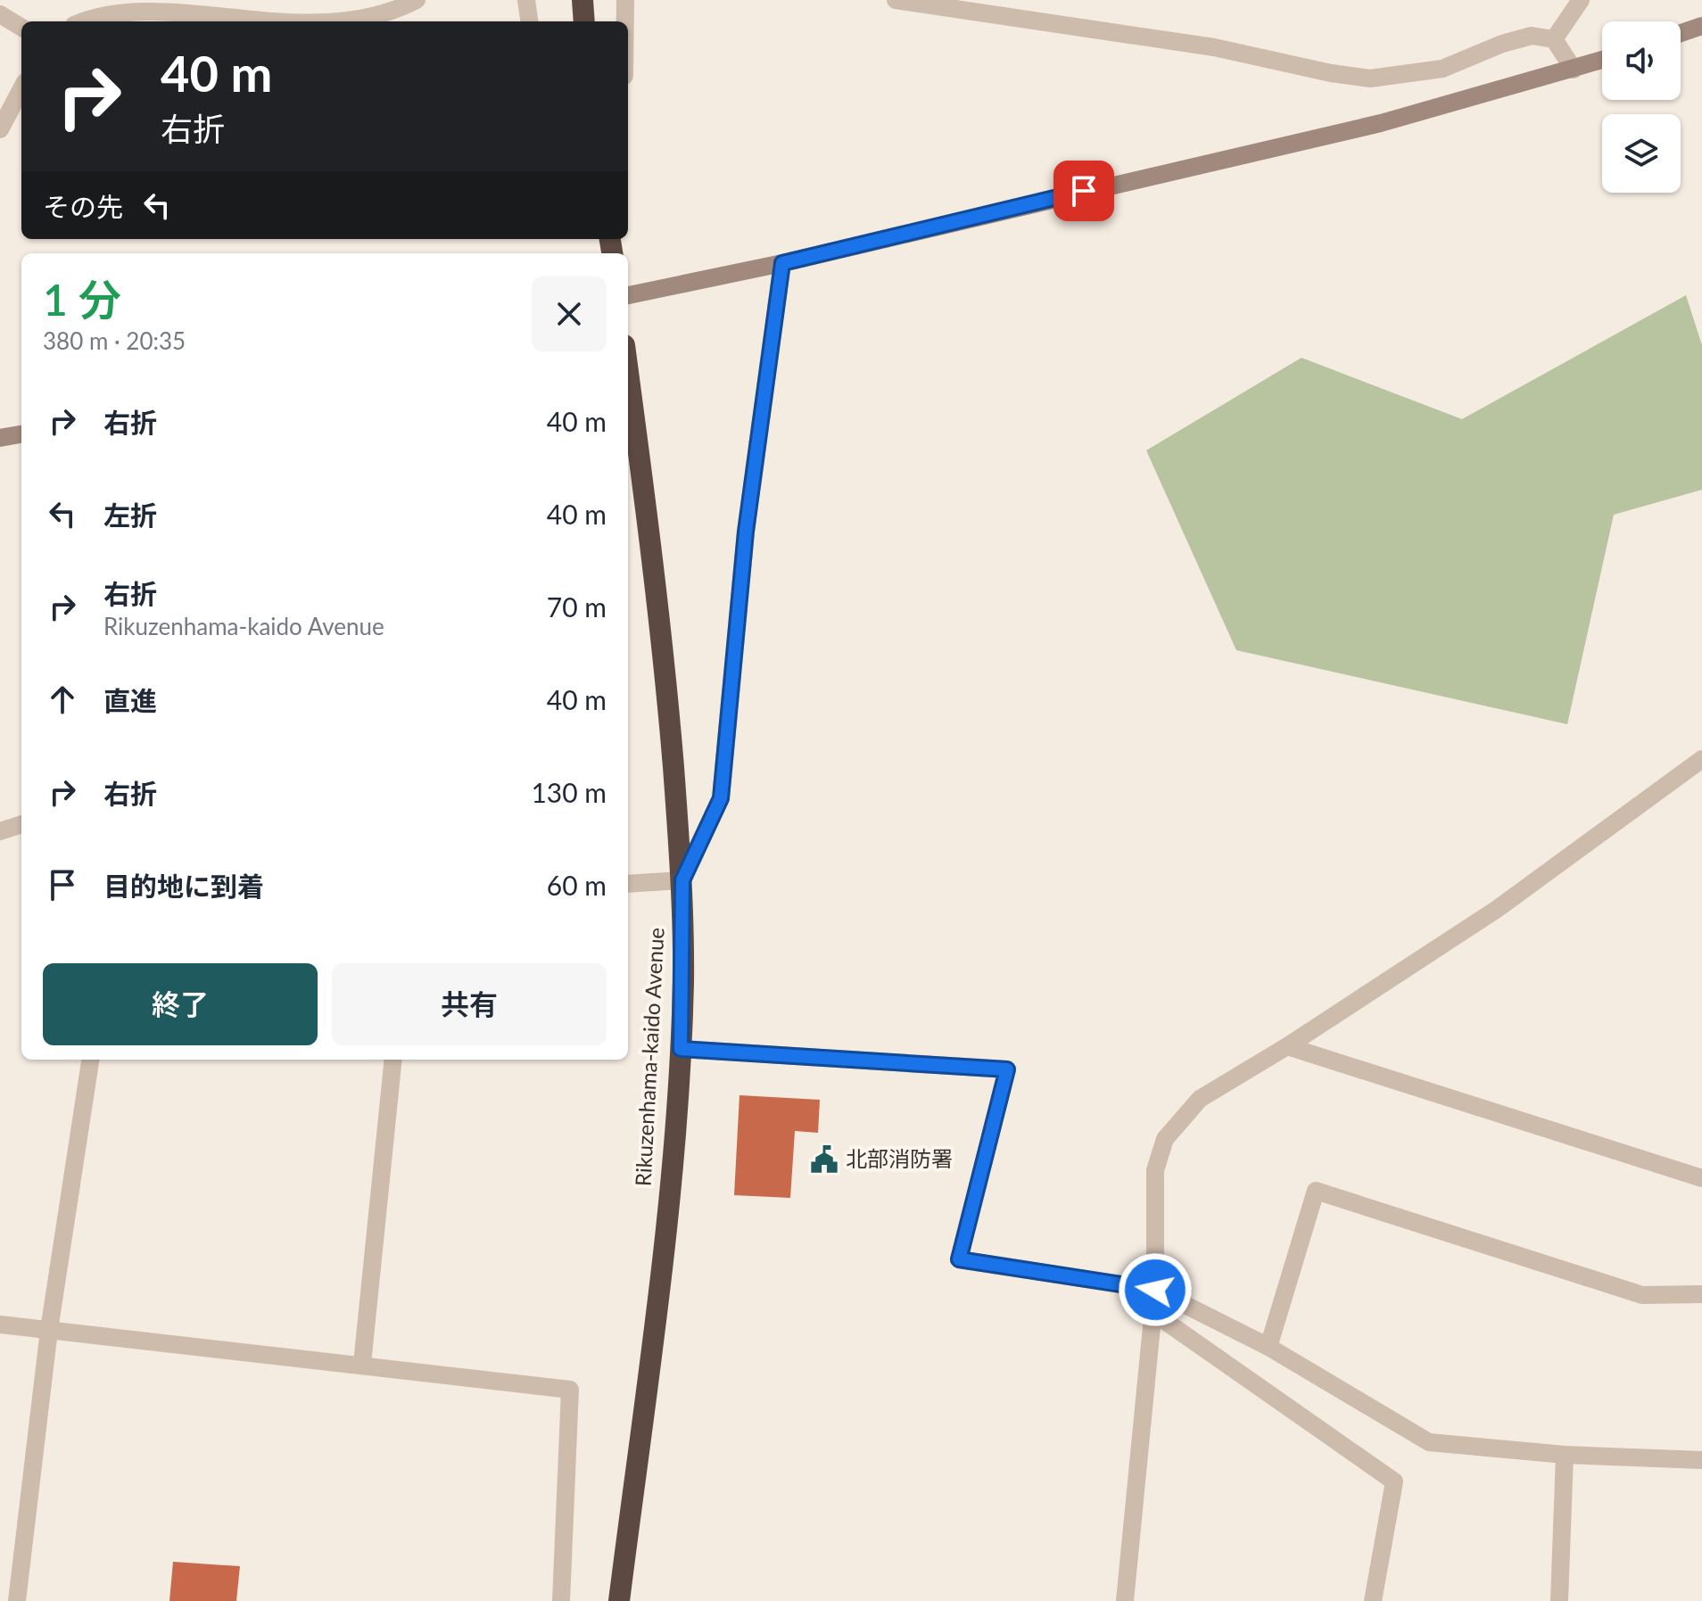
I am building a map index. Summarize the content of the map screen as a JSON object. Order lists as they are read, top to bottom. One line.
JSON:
{"streets":{"highway":["Rikuzenhama-kaido Avenue"]},"places":{"public building":["北部消防署"]},"page":{"turn":["40 m","右折"],"then":"その先","heading":["1 分","380 m · 20:35"],"list":[{"name":"右折","value":"40 m"},{"name":"左折","value":"40 m"},{"name":"右折","note":"Rikuzenhama-kaido Avenue","value":"70 m"},{"name":"直進","value":"40 m"},{"name":"右折","value":"130 m"},{"name":"目的地に到着","value":"60 m"}],"buttons":["終了","共有"]}}
